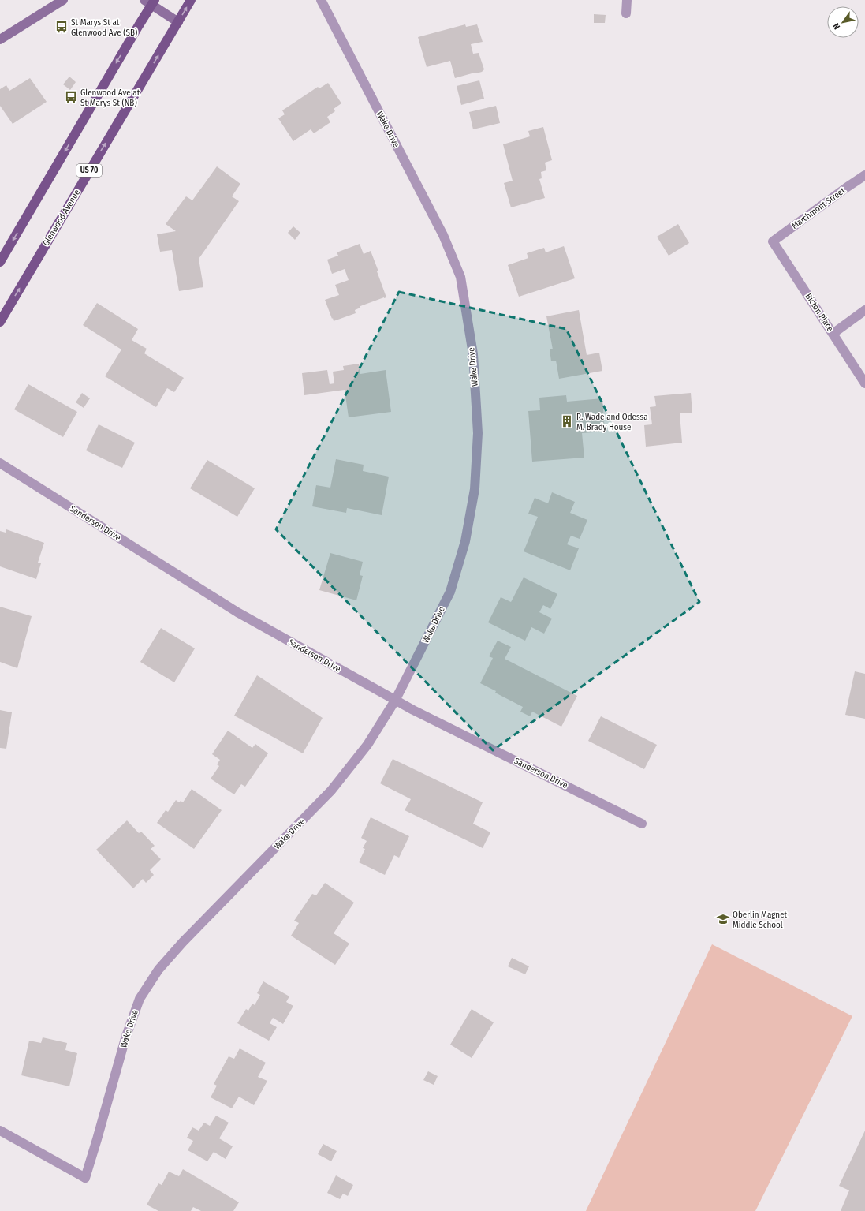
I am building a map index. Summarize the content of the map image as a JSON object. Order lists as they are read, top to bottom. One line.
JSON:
{"streets":{"main road":["US 70","Glenwood Avenue"],"street":["Wake Drive","Marchmont Street","Bicton Place","Sanderson Drive"]},"crossings":[["Wake Drive","Sanderson Drive"],["Marchmont Street","Bicton Place"]],"places":{"bus stop":["St Marys St at Glenwood Ave (SB)","Glenwood Ave at St Marys St (NB)"],"building":["R. Wade and Odessa M. Brady House"],"school or university":["Oberlin Magnet Middle School"]},"north":"bottom left"}
